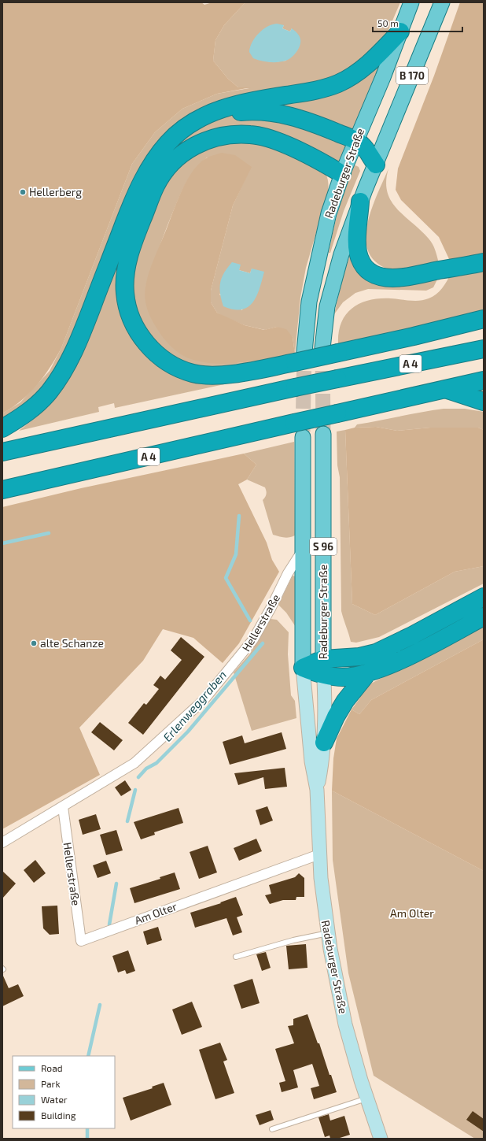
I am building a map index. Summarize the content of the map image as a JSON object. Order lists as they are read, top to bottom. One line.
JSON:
{"streets":{"highway":["A 4"],"main road":["B 170","Radeburger Straße","S 96"],"street":["Hellerstraße","Am Olter"]},"crossings":[["Radeburger Straße","A 4"],["Radeburger Straße","Hellerstraße"],["Radeburger Straße","Am Olter"],["Hellerstraße","Am Olter"]],"water":["Erlenweggraben"],"parks":["Am Olter"],"places":["Hellerberg","alte Schanze"],"legend":["Road","Park","Water","Building"],"scale_bar":"50 m"}
